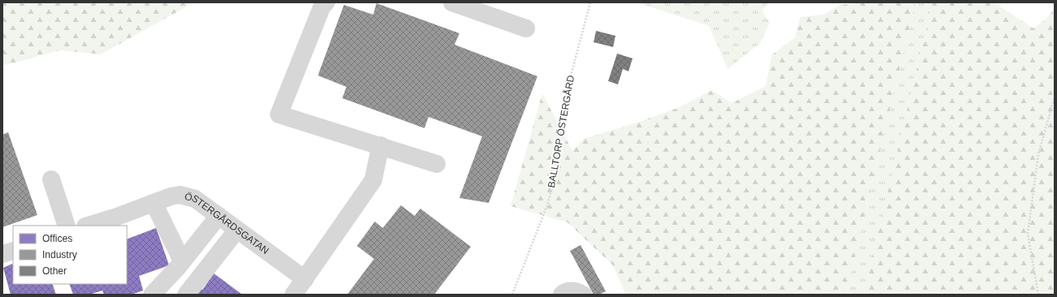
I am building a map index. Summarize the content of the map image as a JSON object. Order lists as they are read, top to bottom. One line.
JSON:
{"streets":{"street":["ÖSTERGÅRDSGATAN"],"path":["BALLTORP ÖSTERGÅRD"]},"legend":["Offices","Industry","Other"]}
